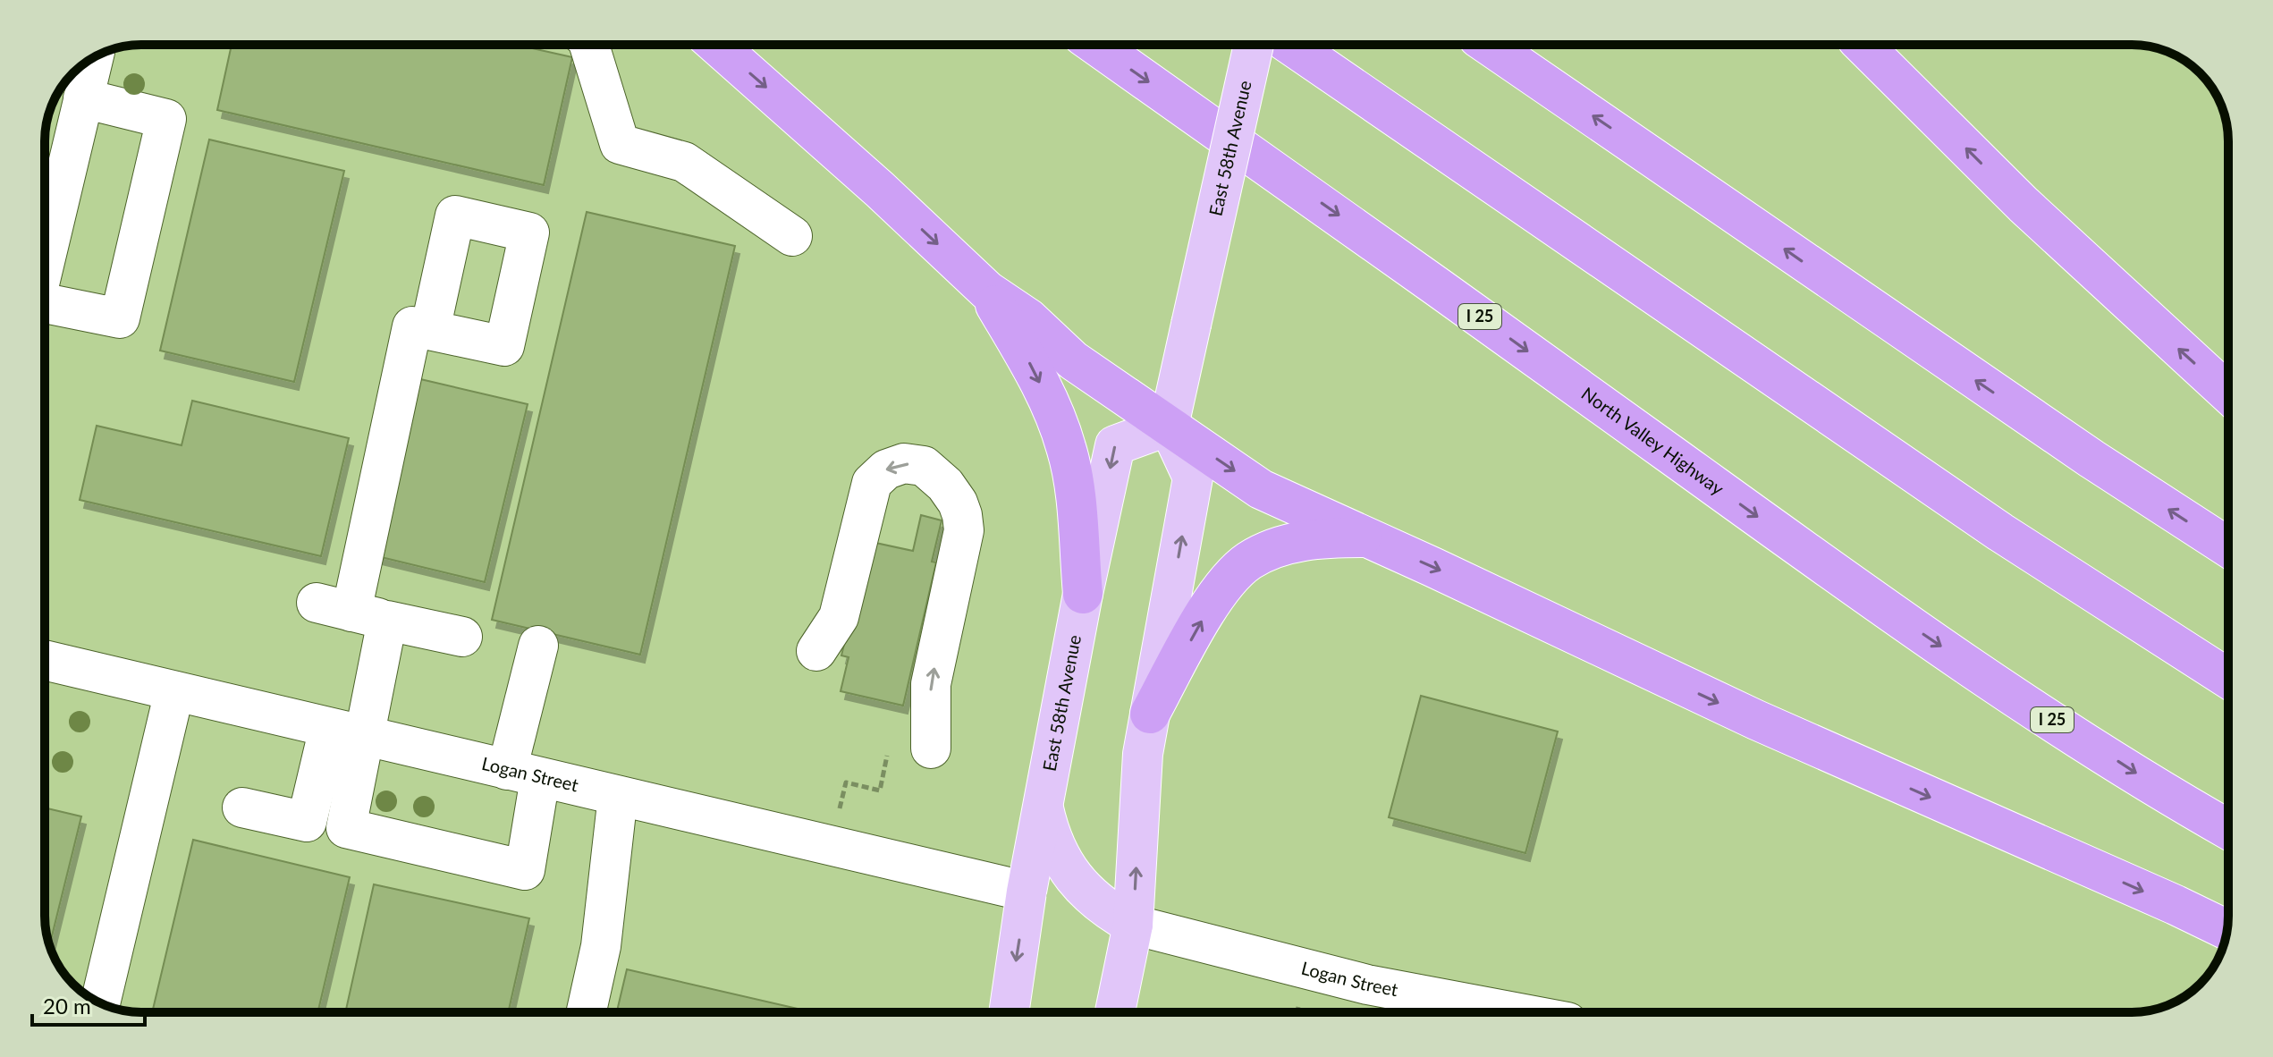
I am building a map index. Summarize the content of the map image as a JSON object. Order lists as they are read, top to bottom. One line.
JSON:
{"streets":{"highway":["I 25","North Valley Highway"],"main road":["East 58th Avenue"],"street":["Logan Street"]},"crossings":[["East 58th Avenue","Logan Street"]],"scale_bar":"20 m"}
